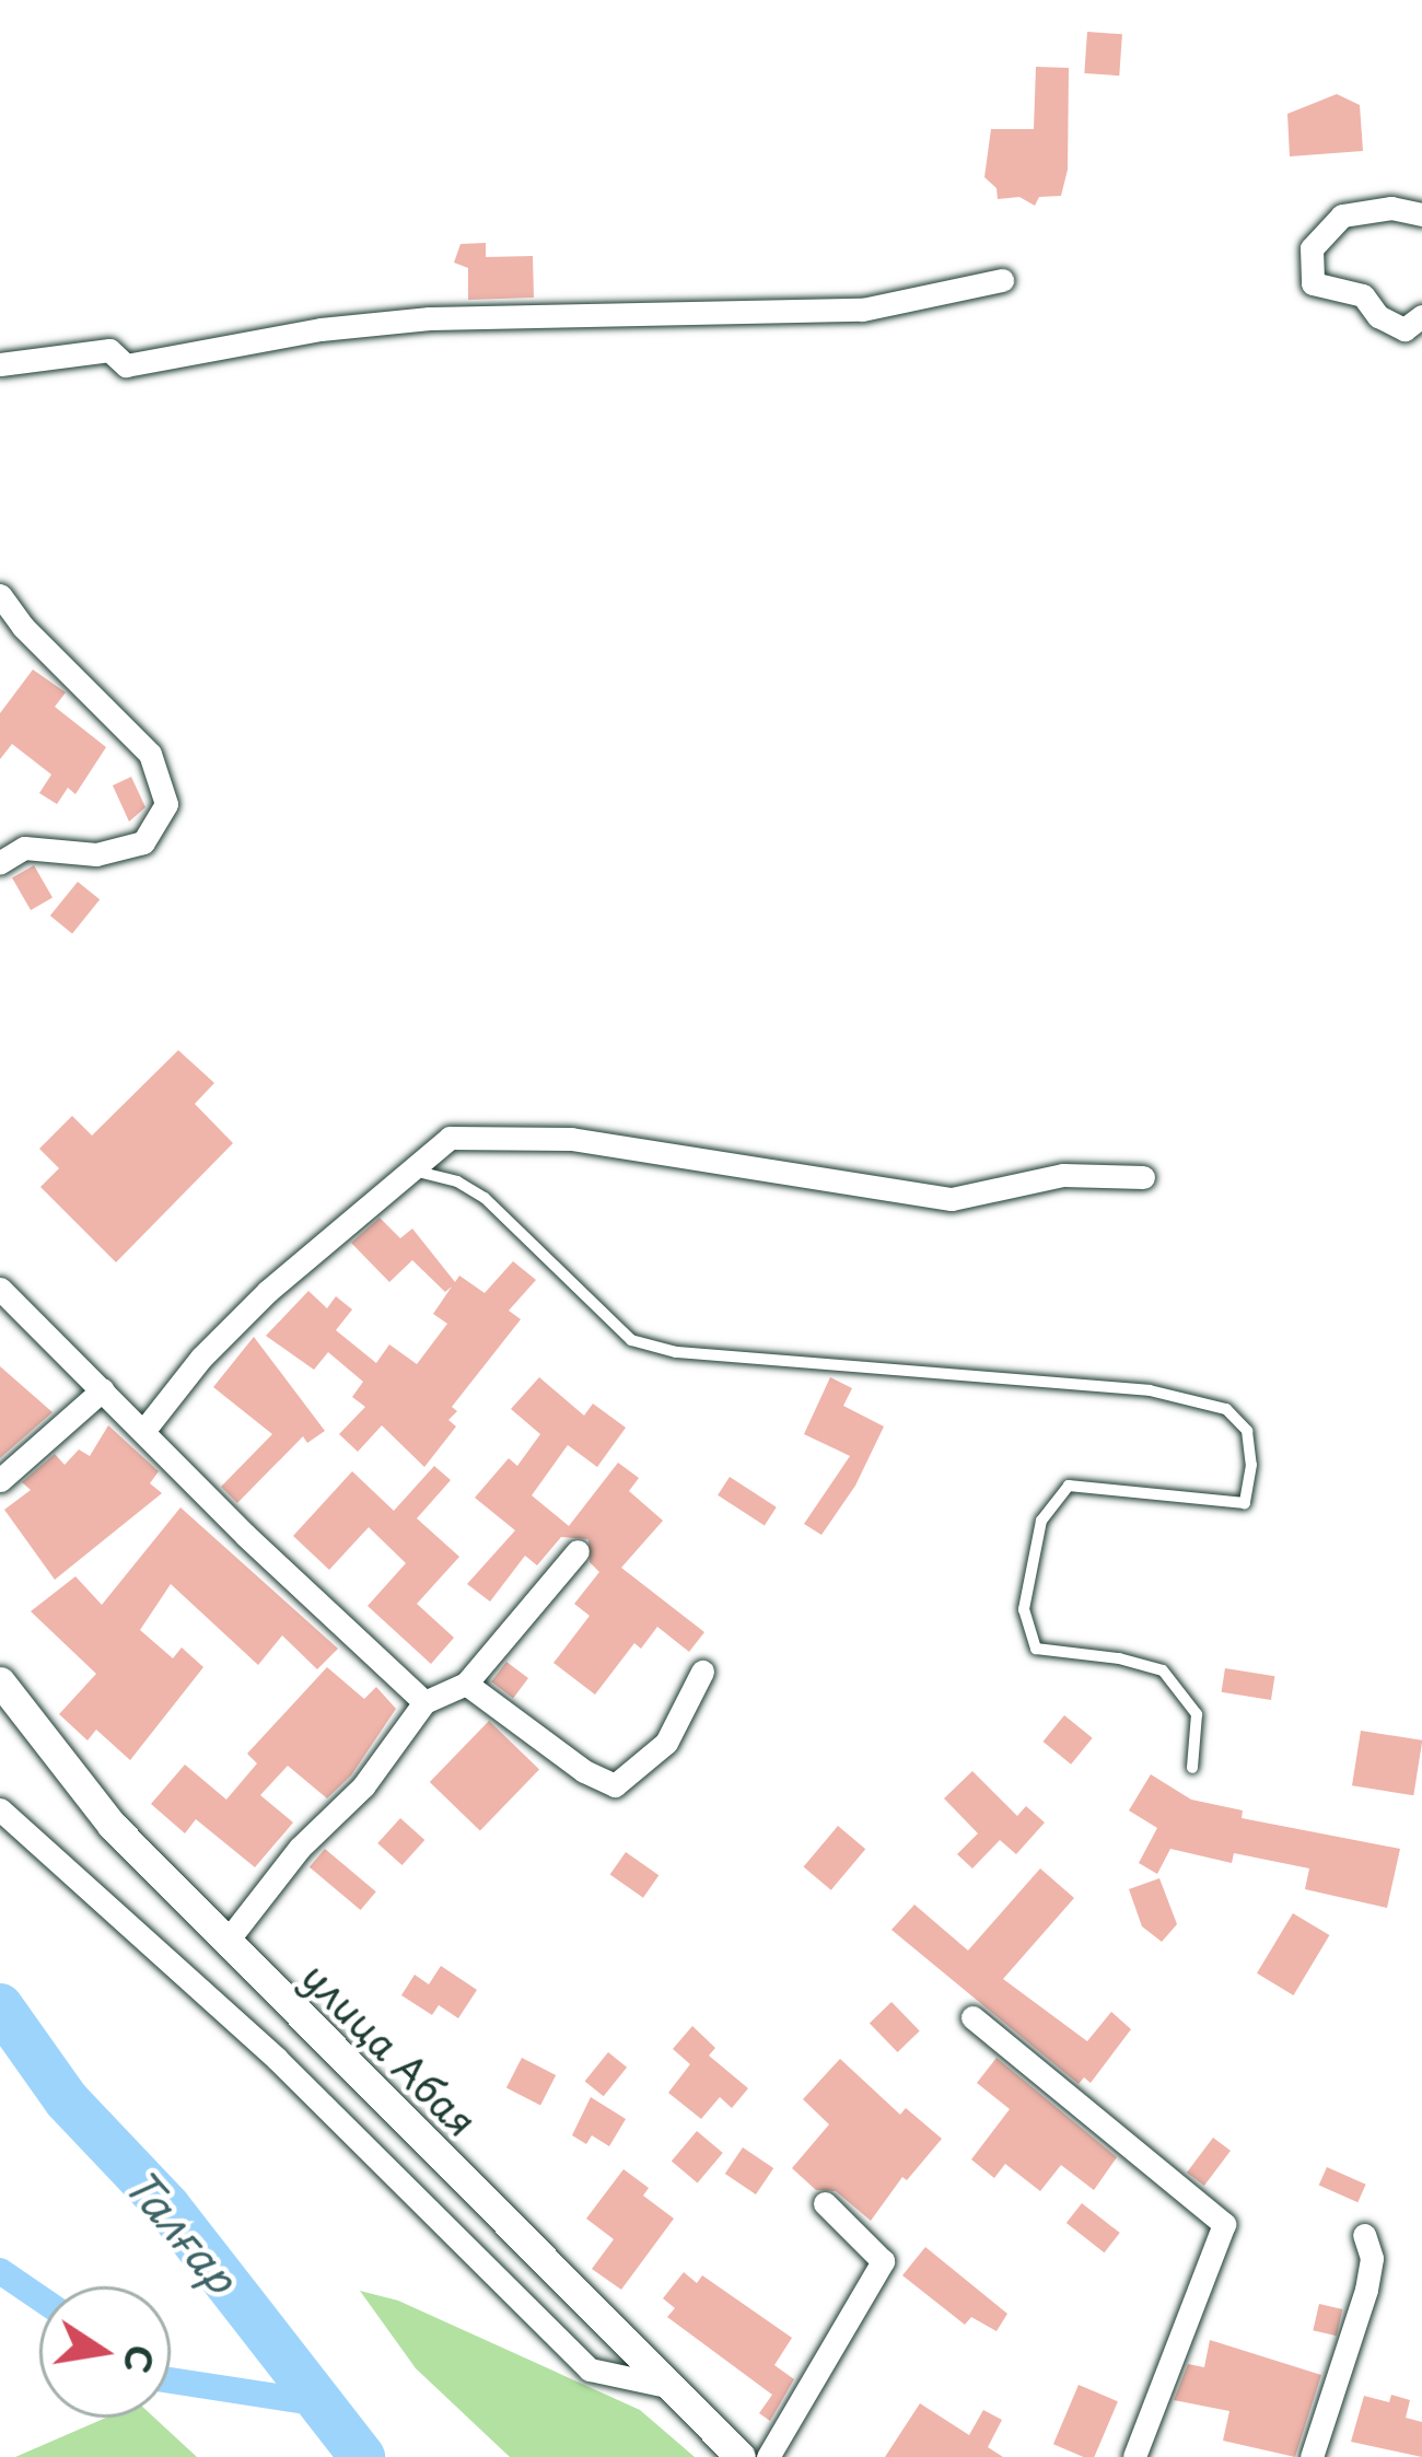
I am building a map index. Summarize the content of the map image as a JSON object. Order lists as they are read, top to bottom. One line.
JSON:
{"streets":{"street":["улица Абая"]},"water":["Талғар"],"north":"right"}
